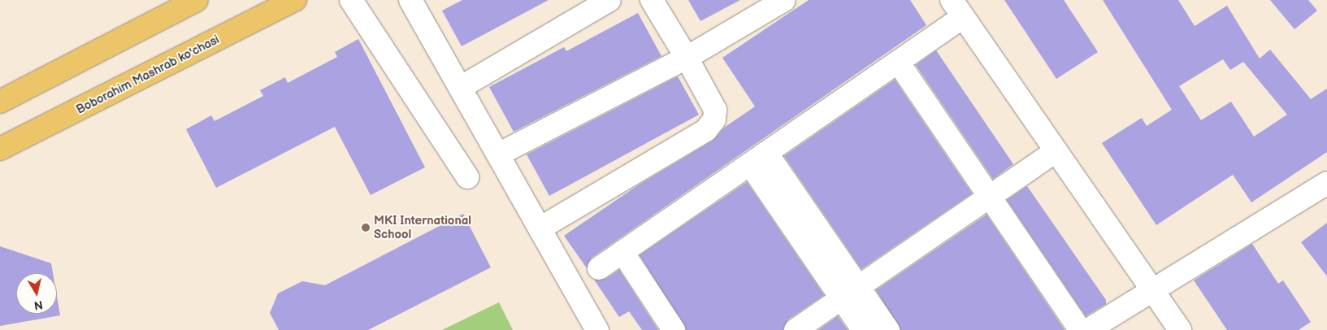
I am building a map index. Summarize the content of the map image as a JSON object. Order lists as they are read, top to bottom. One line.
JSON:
{"streets":{"main road":["Boborahim Mashrab ko'chasi"]},"places":["MKI International School"],"north":"bottom"}
